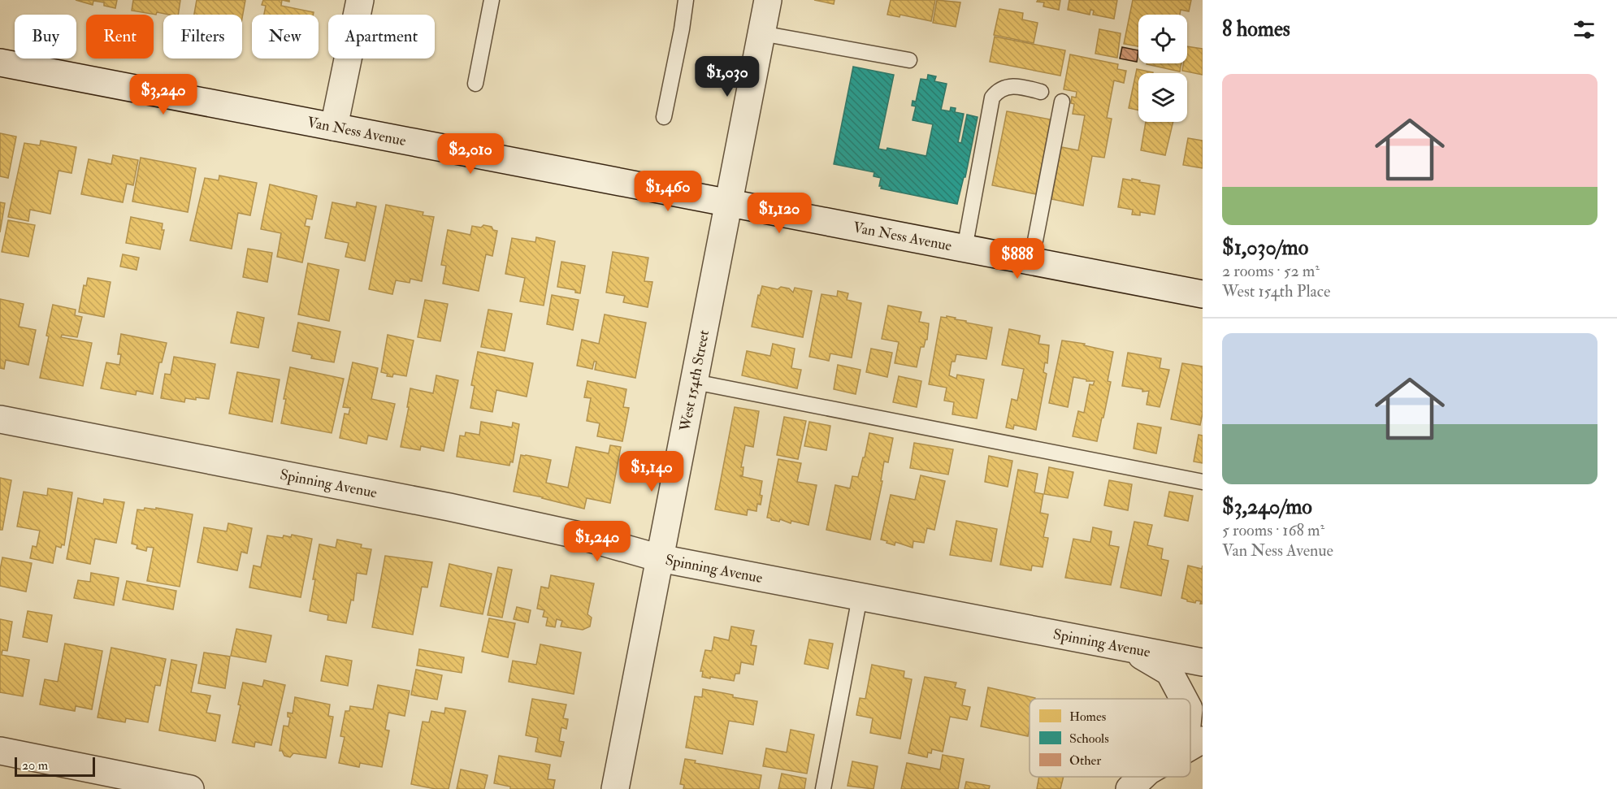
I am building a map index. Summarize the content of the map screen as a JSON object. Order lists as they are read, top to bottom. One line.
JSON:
{"streets":{"street":["Van Ness Avenue","West 154th Street","Spinning Avenue"]},"crossings":[["Van Ness Avenue","West 154th Street"],["West 154th Street","Spinning Avenue"]],"legend":["Homes","Schools","Other"],"scale_bar":"20 m","page":{"heading":"8 homes","chip":["Buy","Rent","Filters","New","Apartment"],"price":["$1,030","$3,240","$2,010","$1,460","$1,120","$888","$1,140","$1,240"],"list":[{"name":"$1,030/mo","note":"2 rooms · 52 m² · West 154th Place"},{"name":"$3,240/mo","note":"5 rooms · 168 m² · Van Ness Avenue"}],"scale":"20 m"}}
